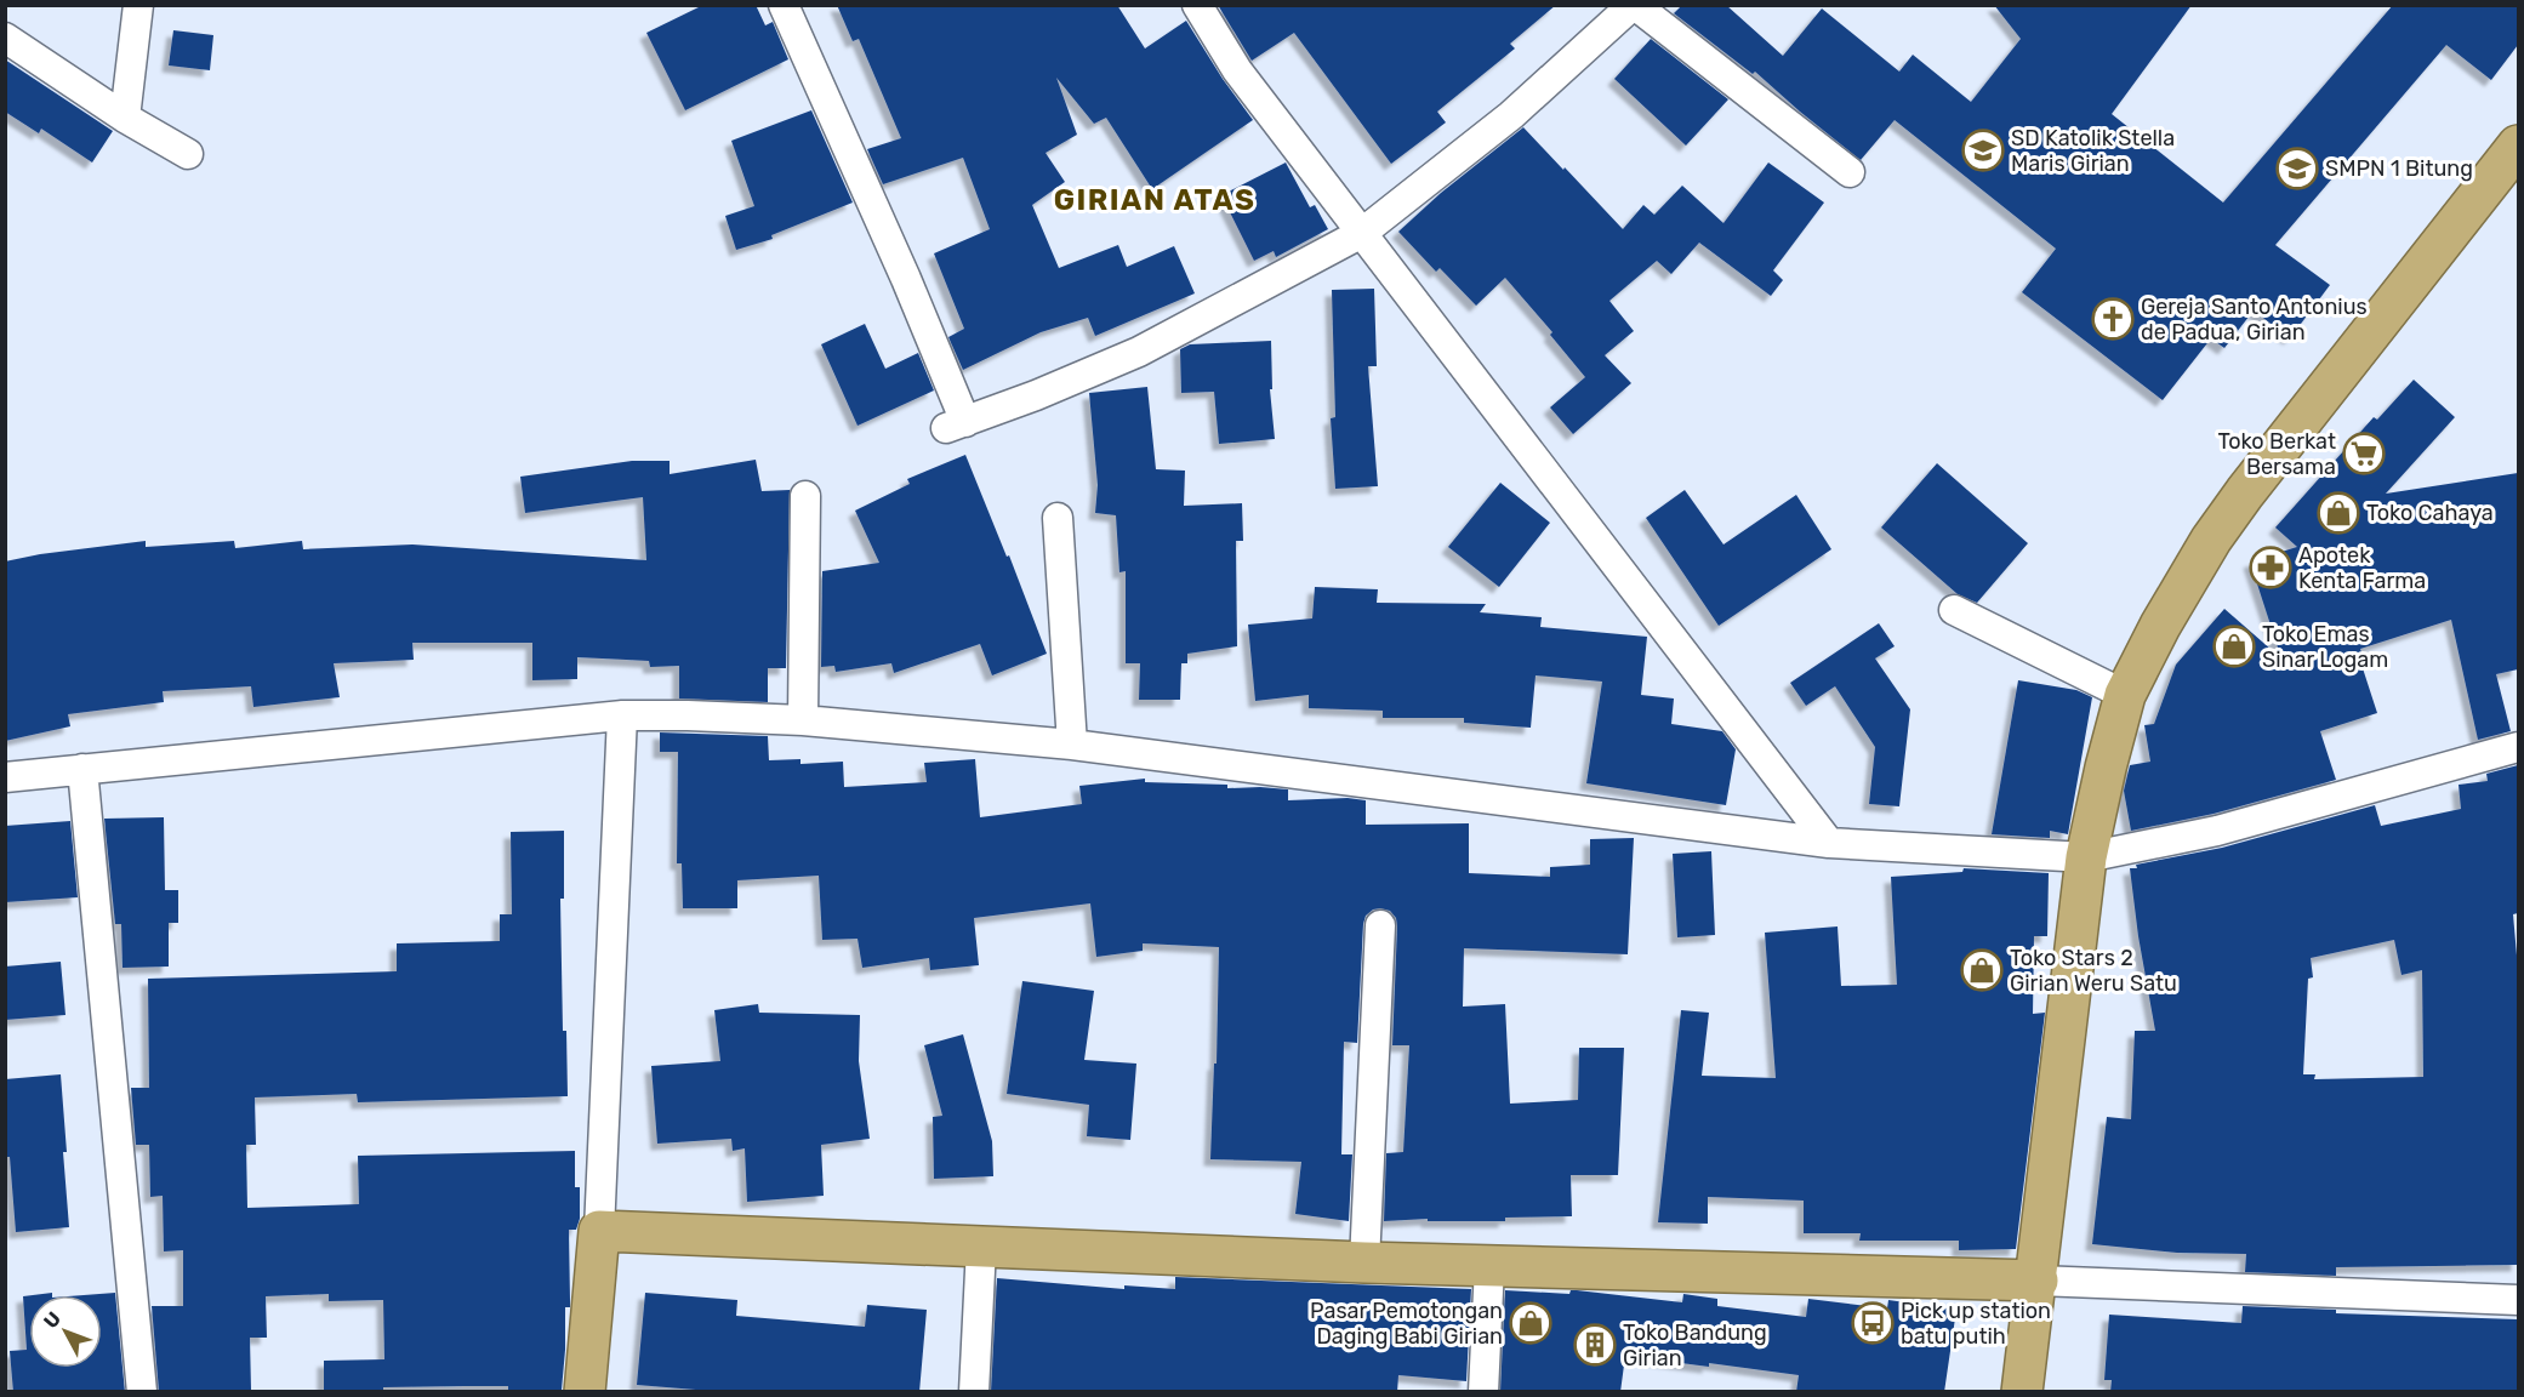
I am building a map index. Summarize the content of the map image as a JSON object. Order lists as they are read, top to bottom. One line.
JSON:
{"districts":["GIRIAN ATAS"],"places":{"school or university":["SD Katolik Stella Maris Girian","SMPN 1 Bitung"],"church":["Gereja Santo Antonius de Padua, Girian"],"supermarket":["Toko Berkat Bersama"],"shop":["Toko Cahaya","Toko Emas Sinar Logam","Toko Stars 2 Girian Weru Satu","Pasar Pemotongan Daging Babi Girian"],"pharmacy":["Apotek Kenta Farma"],"bus stop":["Pick up station batu putih"],"building":["Toko Bandung Girian"]},"north":"top left"}
